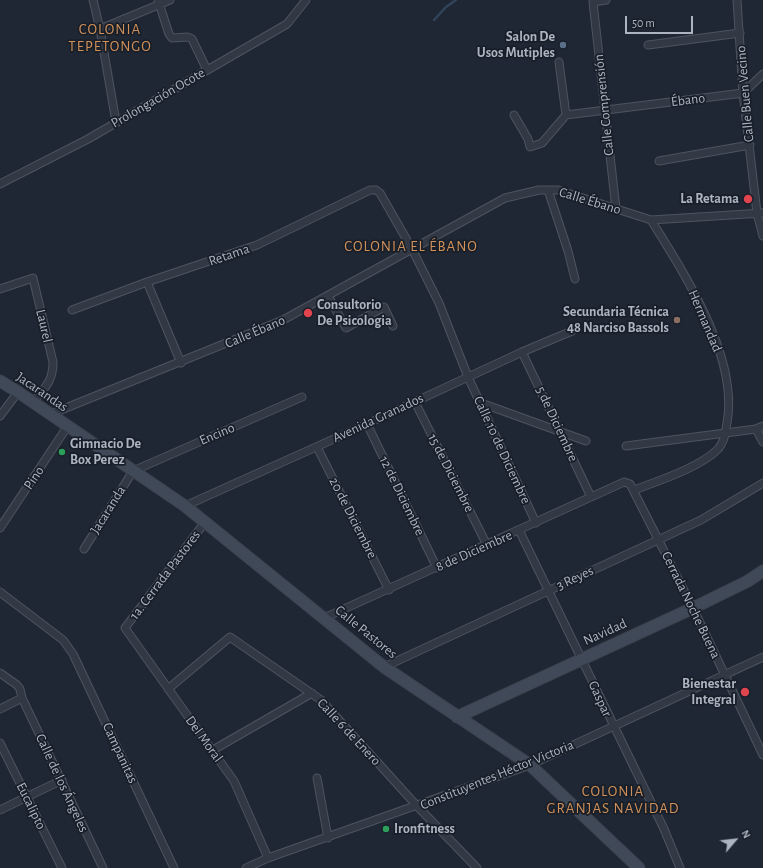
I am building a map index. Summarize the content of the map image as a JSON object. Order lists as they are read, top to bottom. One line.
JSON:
{"streets":{"street":["Calle Buen Vecino","Prolongación Ocote","Ébano","Calle Comprensión","Calle Ébano","Retama","Hermandad","Laurel","Jacarandas","Avenida Granados","5 de Diciembre","Encino","Calle 10 de Diciembre","15 de Diciembre","Pino","12 de Diciembre","Jacaranda","20 de Diciembre","8 de Diciembre","1a. Cerrada Pastores","3 Reyes","Cerrada Noche Buena","Calle Pastores","Navidad","Gaspar","Calle 6 de Enero","Del Moral","Campanitas","Constituyentes Héctor Victoria","Calle de los Ángeles","Eucalipto"]},"crossings":[["Calle Buen Vecino","Ébano"],["Ébano","Calle Comprensión"],["Calle Comprensión","Calle Ébano"],["Calle Ébano","Hermandad"],["Calle Ébano","Jacarandas"],["Calle Ébano","Calle 10 de Diciembre"],["Retama","Calle 10 de Diciembre"],["Laurel","Jacarandas"],["Jacarandas","Pino"],["Jacarandas","Calle Pastores"],["Avenida Granados","5 de Diciembre"],["Avenida Granados","Calle 10 de Diciembre"],["Avenida Granados","15 de Diciembre"],["Avenida Granados","12 de Diciembre"],["Avenida Granados","20 de Diciembre"],["Avenida Granados","Calle Pastores"],["5 de Diciembre","8 de Diciembre"],["Encino","Jacaranda"],["Encino","Calle Pastores"],["Calle 10 de Diciembre","8 de Diciembre"],["15 de Diciembre","8 de Diciembre"],["Pino","Calle Pastores"],["12 de Diciembre","8 de Diciembre"],["Jacaranda","Calle Pastores"],["20 de Diciembre","8 de Diciembre"],["8 de Diciembre","Cerrada Noche Buena"],["8 de Diciembre","Calle Pastores"],["8 de Diciembre","Gaspar"],["1a. Cerrada Pastores","Calle Pastores"],["1a. Cerrada Pastores","Del Moral"],["3 Reyes","Cerrada Noche Buena"],["3 Reyes","Calle Pastores"],["3 Reyes","Gaspar"],["Cerrada Noche Buena","Navidad"],["Cerrada Noche Buena","Constituyentes Héctor Victoria"],["Calle Pastores","Navidad"],["Calle Pastores","Constituyentes Héctor Victoria"],["Navidad","Gaspar"],["Gaspar","Constituyentes Héctor Victoria"],["Calle 6 de Enero","Del Moral"],["Calle 6 de Enero","Constituyentes Héctor Victoria"],["Del Moral","Constituyentes Héctor Victoria"]],"districts":["COLONIA TEPETONGO","COLONIA EL ÉBANO","COLONIA GRANJAS NAVIDAD"],"places":["Salon De Usos Mutiples","La Retama","Consultorio De Psicologia","Secundaria Técnica 48 Narciso Bassols","Gimnacio De Box Perez","Bienestar Integral","Ironfitness"],"scale_bar":"50 m","north":"top right"}
